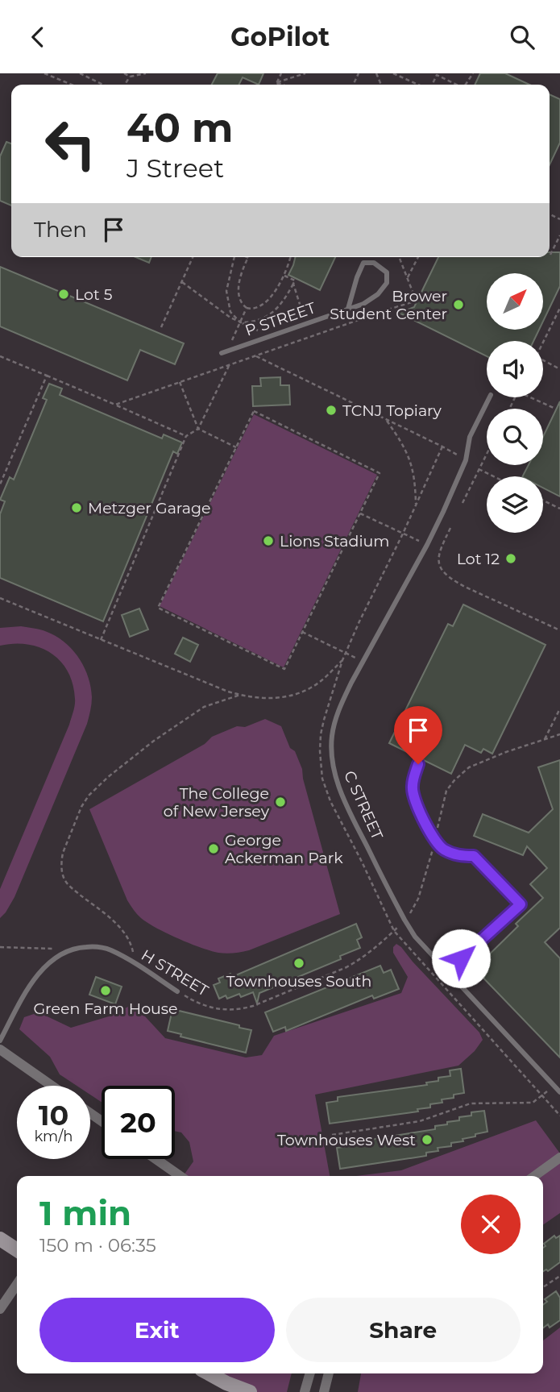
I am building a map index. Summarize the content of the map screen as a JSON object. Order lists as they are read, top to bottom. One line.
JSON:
{"streets":{"lane":["P STREET","C STREET","H STREET"]},"places":["Lot 5","Brower Student Center","TCNJ Topiary","Metzger Garage","Lions Stadium","Lot 12","The College of New Jersey","George Ackerman Park","Townhouses South","Green Farm House","Townhouses West"],"north":"top right","page":{"header":"GoPilot","turn":["40 m","J Street"],"then":"Then","speed":"10 km/h","limit":"20","heading":["1 min","150 m · 06:35"],"buttons":["Exit","Share"]}}
